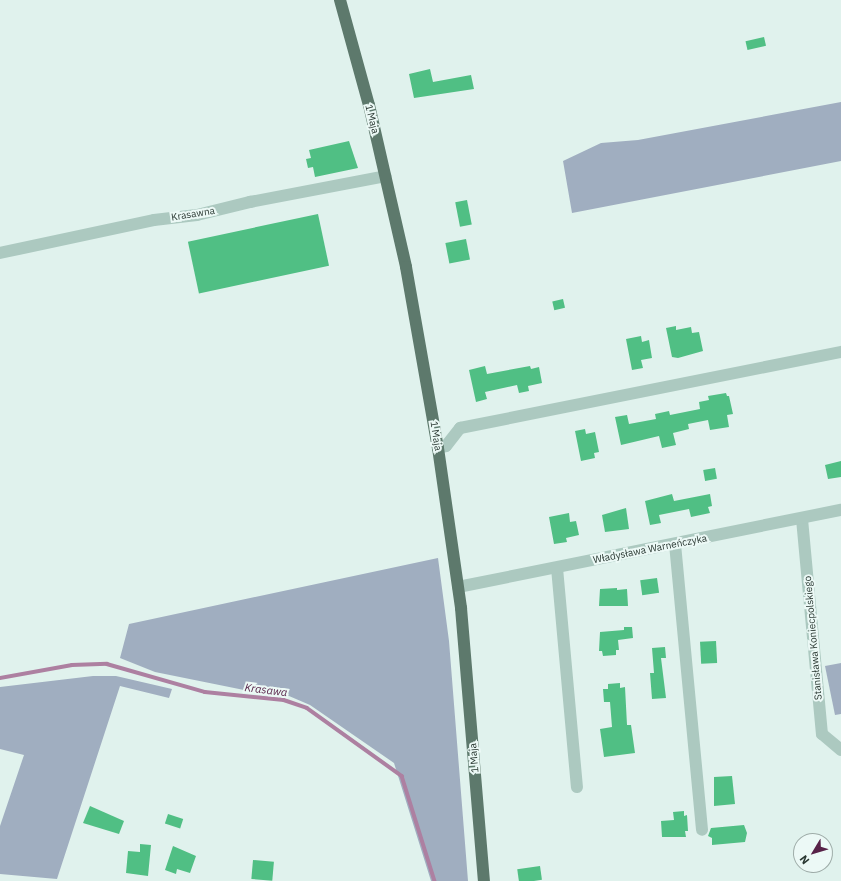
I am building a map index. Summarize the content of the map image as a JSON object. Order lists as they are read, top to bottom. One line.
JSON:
{"streets":{"main road":["1 Maja"],"street":["Krasawna","Władysława Warneńczyka","Stanisława Koniecpolskiego"]},"crossings":[["1 Maja","Krasawna"],["1 Maja","Władysława Warneńczyka"],["Władysława Warneńczyka","Stanisława Koniecpolskiego"]],"water":["Krasawa"],"north":"bottom left"}
